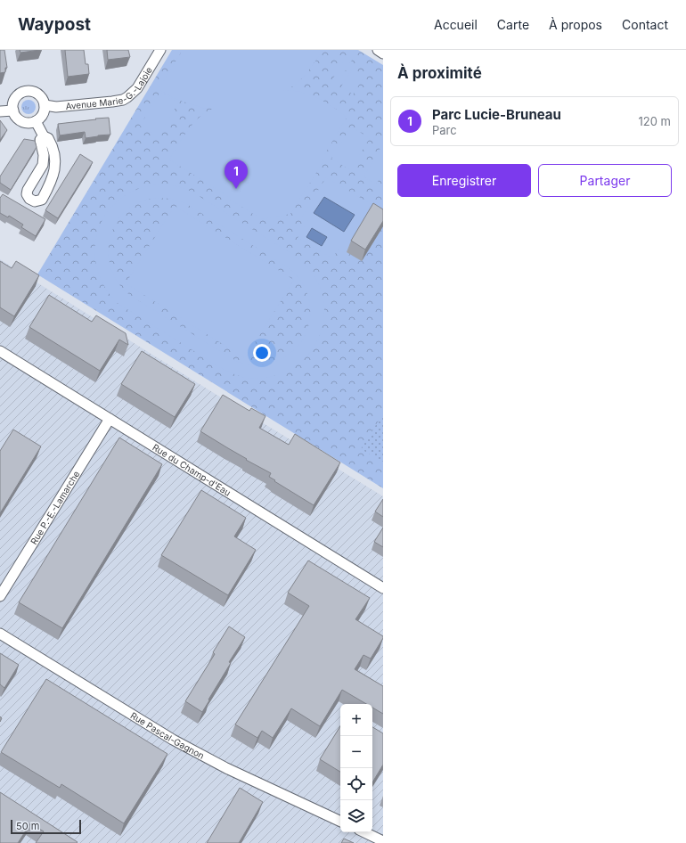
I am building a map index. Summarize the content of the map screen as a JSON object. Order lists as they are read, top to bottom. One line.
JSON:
{"streets":{"street":["Avenue Marie-G.-Lajoie","Rue du Champ-d'Eau","Rue P.-E.-Lamarche","Rue Pascal-Gagnon"]},"crossings":[["Rue du Champ-d'Eau","Rue P.-E.-Lamarche"]],"scale_bar":"50 m","page":{"header":"Waypost","nav":["Accueil","Carte","À propos","Contact"],"heading":"À proximité","list":[{"mark":"1","name":"Parc Lucie-Bruneau","note":"Parc","value":"120 m"}],"buttons":["Enregistrer","Partager"],"pins":"1","map_buttons":["+","−"],"scale":"50 m"}}
